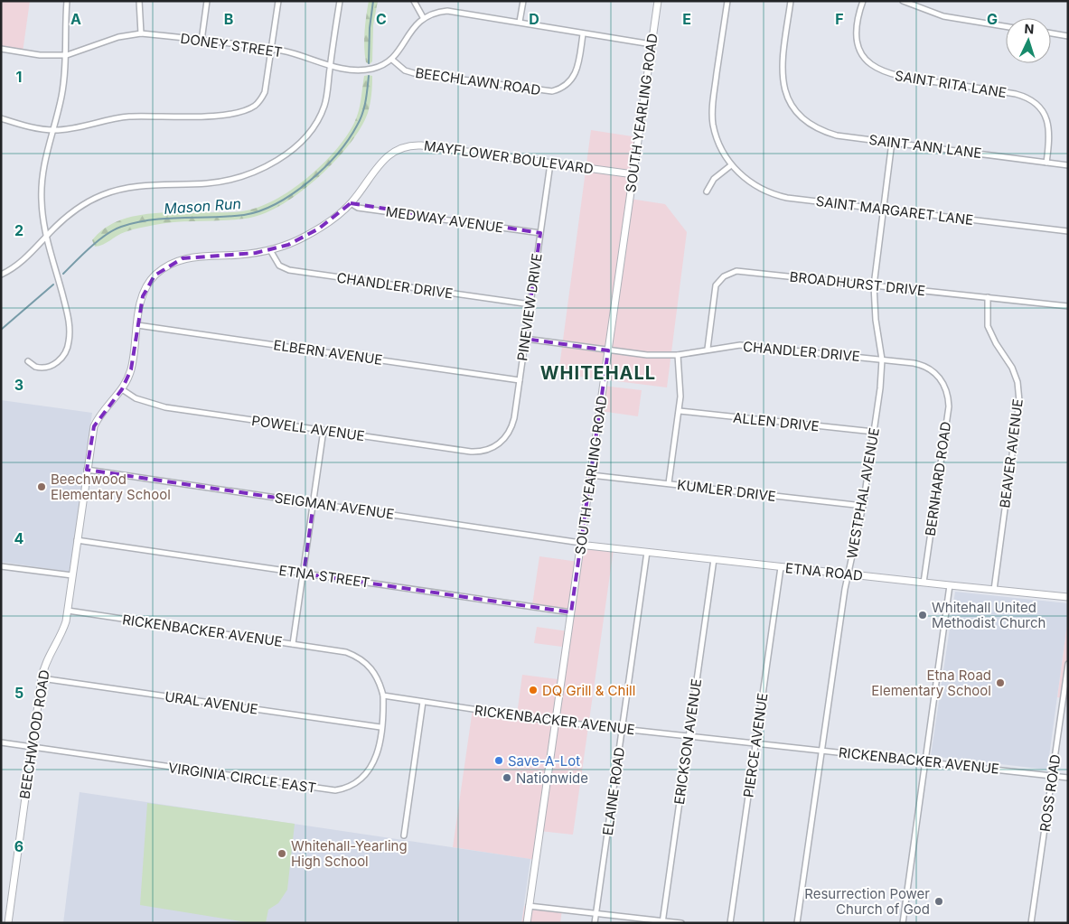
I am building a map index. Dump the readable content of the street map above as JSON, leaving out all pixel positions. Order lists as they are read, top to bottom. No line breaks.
{"streets":{"street":["DONEY STREET","BEECHLAWN ROAD","SAINT RITA LANE","SOUTH YEARLING ROAD","SAINT ANN LANE","MAYFLOWER BOULEVARD","SAINT MARGARET LANE","MEDWAY AVENUE","BROADHURST DRIVE","CHANDLER DRIVE","PINEVIEW DRIVE","ELBERN AVENUE","ALLEN DRIVE","POWELL AVENUE","BEAVER AVENUE","BERNHARD ROAD","KUMLER DRIVE","WESTPHAL AVENUE","SEIGMAN AVENUE","ETNA ROAD","ETNA STREET","RICKENBACKER AVENUE","URAL AVENUE","BEECHWOOD ROAD","ERICKSON AVENUE","PIERCE AVENUE","VIRGINIA CIRCLE EAST","ELAINE ROAD","ROSS ROAD"]},"crossings":[["DONEY STREET","BEECHLAWN ROAD"],["SAINT RITA LANE","SAINT ANN LANE"],["SOUTH YEARLING ROAD","MAYFLOWER BOULEVARD"],["SOUTH YEARLING ROAD","CHANDLER DRIVE"],["SOUTH YEARLING ROAD","KUMLER DRIVE"],["SOUTH YEARLING ROAD","SEIGMAN AVENUE"],["SOUTH YEARLING ROAD","ETNA ROAD"],["SOUTH YEARLING ROAD","ETNA STREET"],["SOUTH YEARLING ROAD","RICKENBACKER AVENUE"],["SAINT ANN LANE","WESTPHAL AVENUE"],["MAYFLOWER BOULEVARD","MEDWAY AVENUE"],["MAYFLOWER BOULEVARD","CHANDLER DRIVE"],["MAYFLOWER BOULEVARD","PINEVIEW DRIVE"],["MAYFLOWER BOULEVARD","ELBERN AVENUE"],["MAYFLOWER BOULEVARD","POWELL AVENUE"],["MAYFLOWER BOULEVARD","SEIGMAN AVENUE"],["MAYFLOWER BOULEVARD","BEECHWOOD ROAD"],["SAINT MARGARET LANE","WESTPHAL AVENUE"],["MEDWAY AVENUE","PINEVIEW DRIVE"],["BROADHURST DRIVE","CHANDLER DRIVE"],["BROADHURST DRIVE","BEAVER AVENUE"],["BROADHURST DRIVE","WESTPHAL AVENUE"],["CHANDLER DRIVE","PINEVIEW DRIVE"],["CHANDLER DRIVE","BERNHARD ROAD"],["CHANDLER DRIVE","WESTPHAL AVENUE"],["PINEVIEW DRIVE","ELBERN AVENUE"],["PINEVIEW DRIVE","POWELL AVENUE"],["ALLEN DRIVE","WESTPHAL AVENUE"],["BEAVER AVENUE","ETNA ROAD"],["BERNHARD ROAD","ETNA ROAD"],["KUMLER DRIVE","WESTPHAL AVENUE"],["WESTPHAL AVENUE","ETNA ROAD"],["WESTPHAL AVENUE","RICKENBACKER AVENUE"],["SEIGMAN AVENUE","ETNA ROAD"],["SEIGMAN AVENUE","BEECHWOOD ROAD"],["ETNA ROAD","ERICKSON AVENUE"],["ETNA ROAD","PIERCE AVENUE"],["ETNA ROAD","ELAINE ROAD"],["ETNA STREET","BEECHWOOD ROAD"],["RICKENBACKER AVENUE","BEECHWOOD ROAD"],["RICKENBACKER AVENUE","ERICKSON AVENUE"],["RICKENBACKER AVENUE","PIERCE AVENUE"],["RICKENBACKER AVENUE","VIRGINIA CIRCLE EAST"],["RICKENBACKER AVENUE","ELAINE ROAD"],["RICKENBACKER AVENUE","ROSS ROAD"],["URAL AVENUE","BEECHWOOD ROAD"],["URAL AVENUE","VIRGINIA CIRCLE EAST"],["BEECHWOOD ROAD","VIRGINIA CIRCLE EAST"]],"districts":["WHITEHALL"],"water":["Mason Run"],"places":["Beechwood Elementary School","Whitehall United Methodist Church","Etna Road Elementary School","DQ Grill & Chill","Save-A-Lot","Nationwide","Whitehall-Yearling High School","Resurrection Power Church of God"],"north":"top","grid":{"columns":["A","B","C","D","E","F","G"],"rows":["1","2","3","4","5","6"]}}
